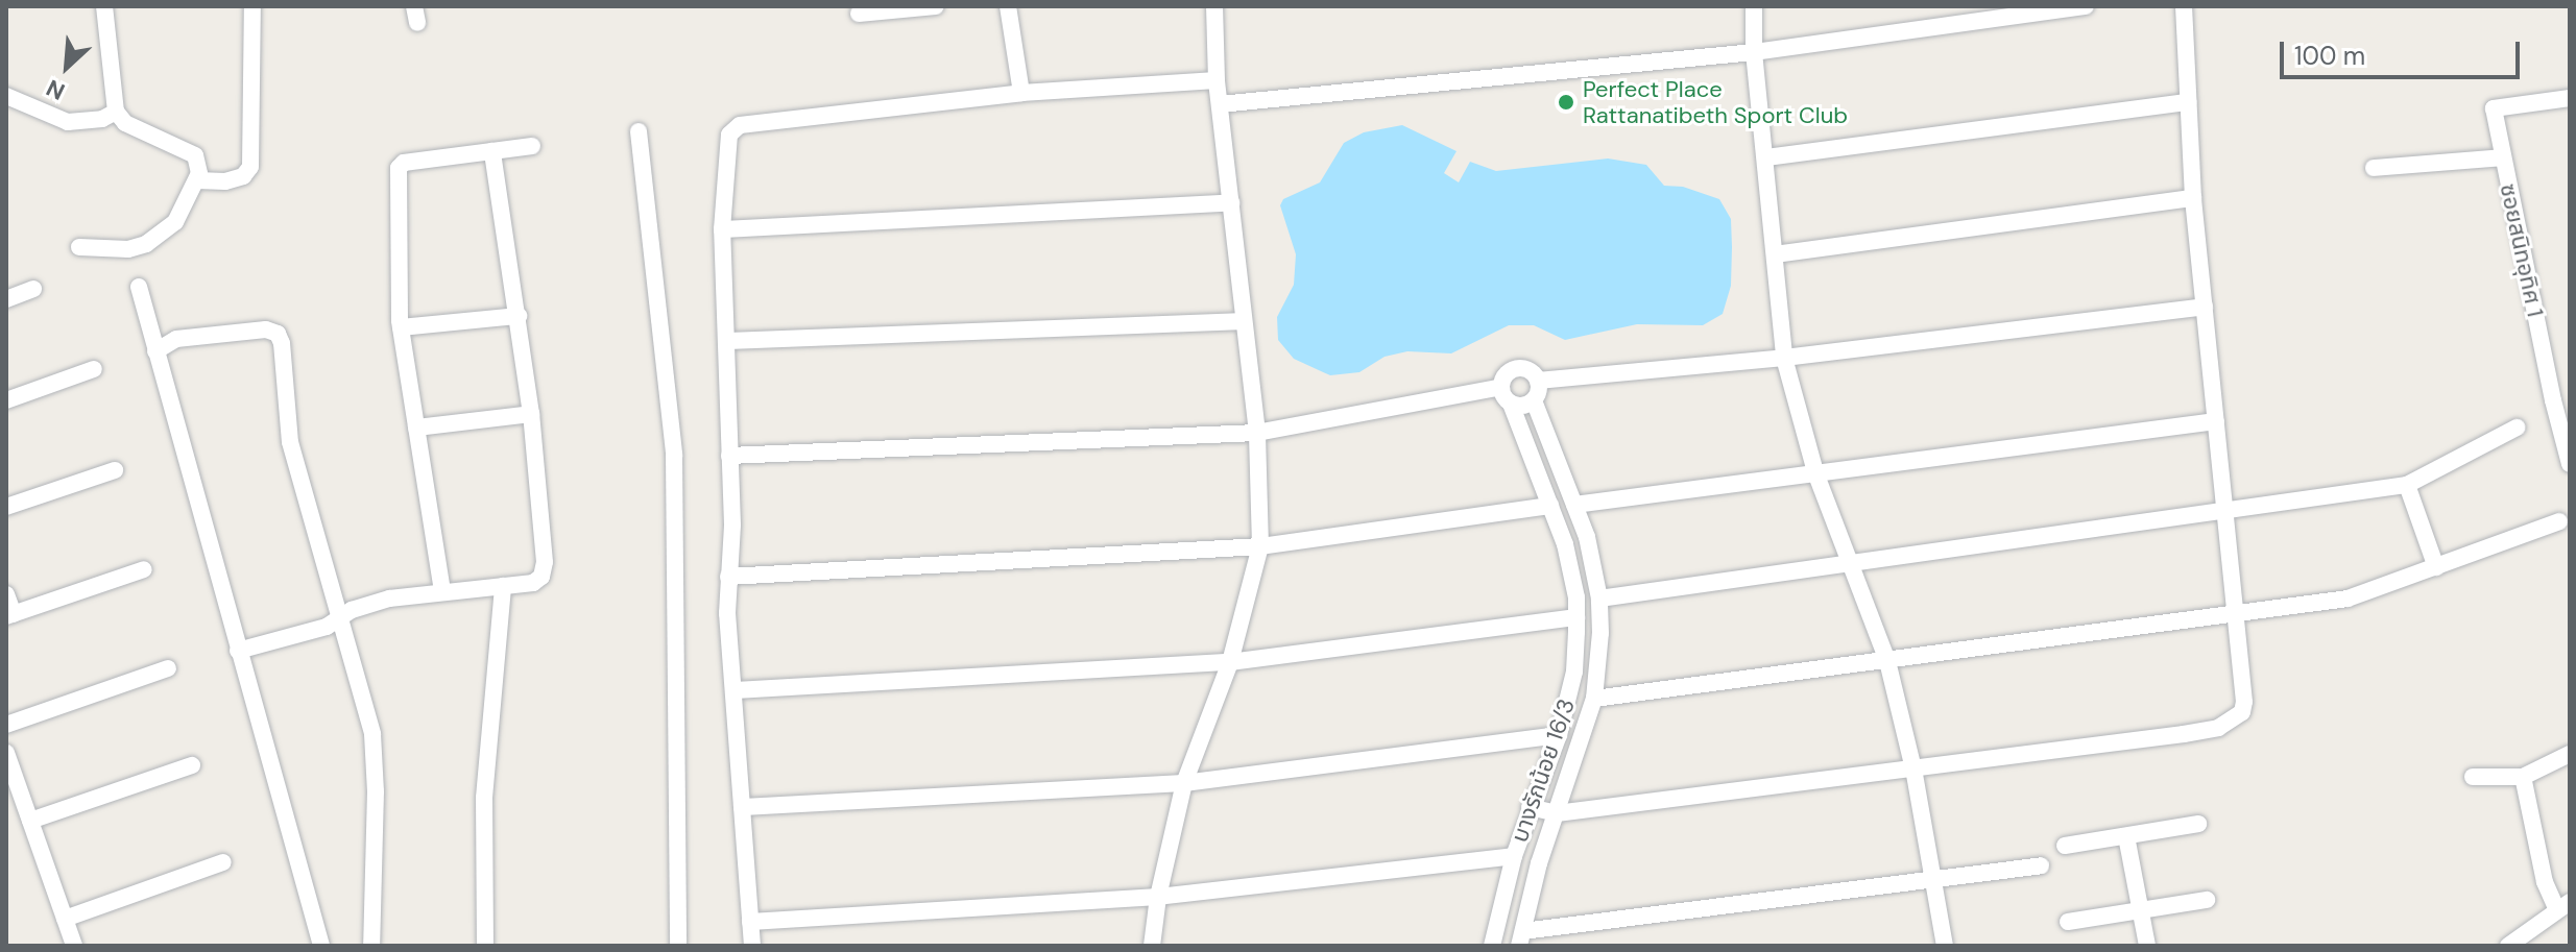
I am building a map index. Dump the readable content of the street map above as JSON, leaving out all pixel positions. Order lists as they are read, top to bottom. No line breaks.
{"streets":{"street":["ซอยสนิทอุทิศ 1","บางรักน้อย 16/3"]},"places":["Perfect Place Rattanatibeth Sport Club"],"scale_bar":"100 m","north":"bottom left"}
